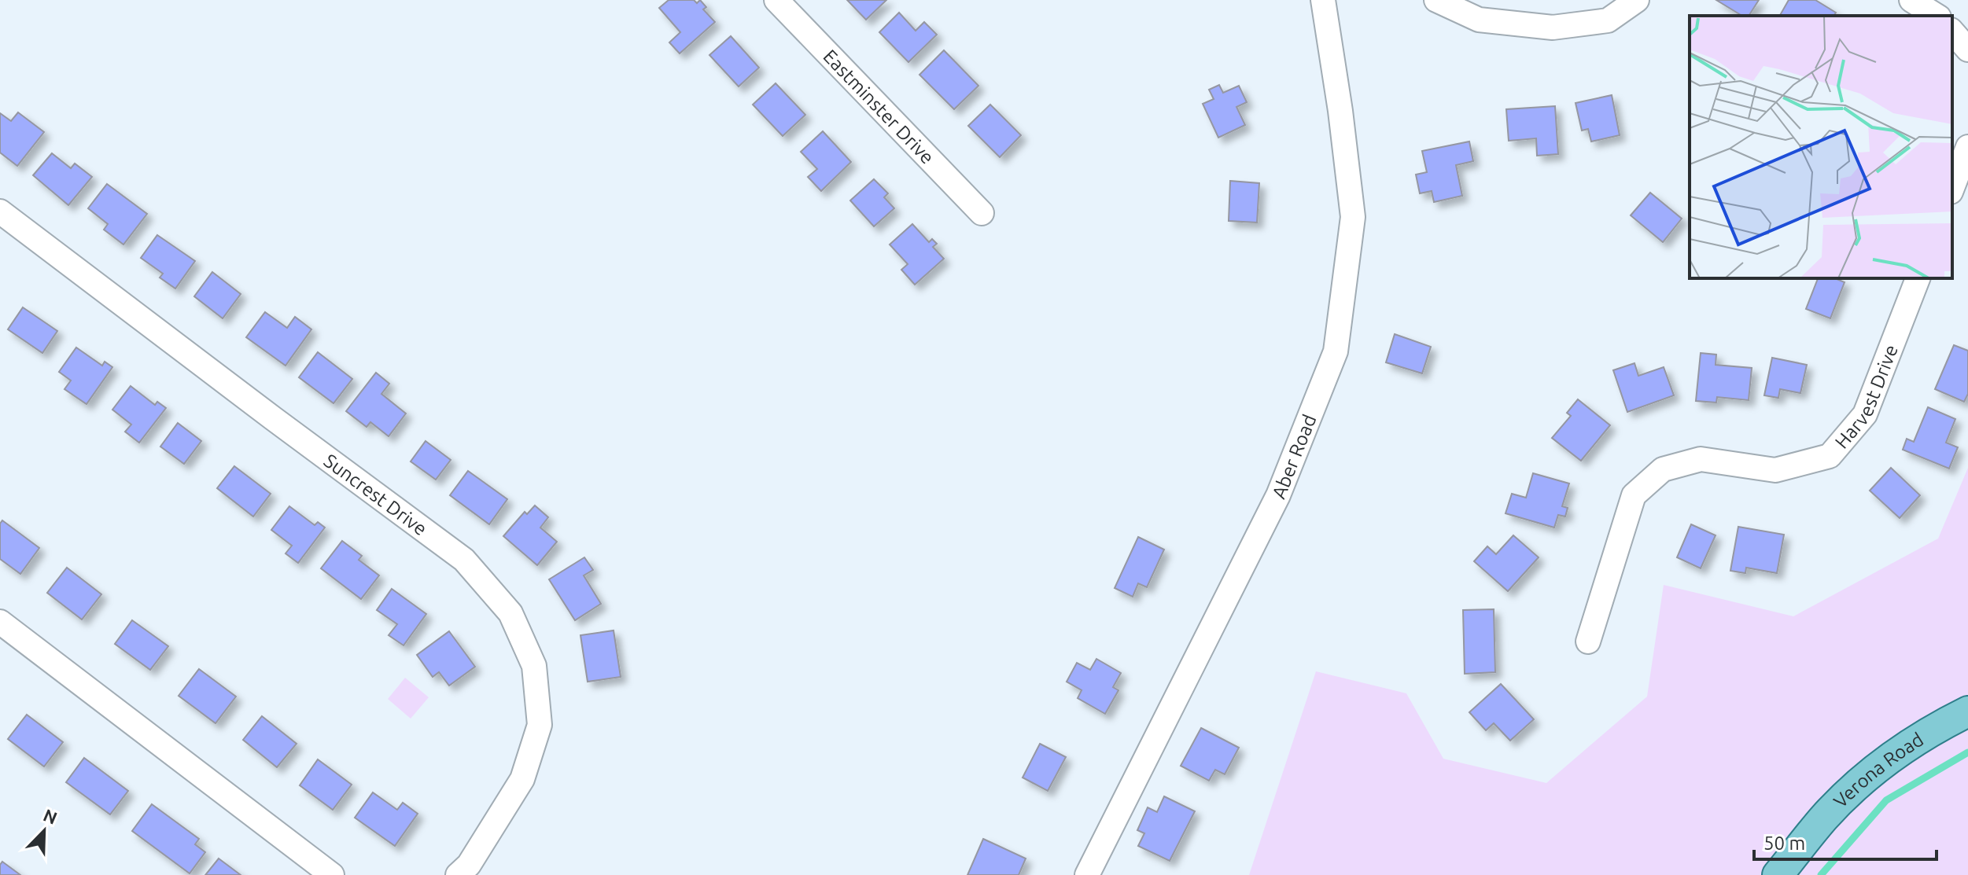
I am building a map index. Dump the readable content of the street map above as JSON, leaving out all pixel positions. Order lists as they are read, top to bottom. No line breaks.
{"streets":{"main road":["Verona Road"],"street":["Eastminster Drive","Harvest Drive","Aber Road","Suncrest Drive"]},"scale_bar":"50 m","north":"top right"}
